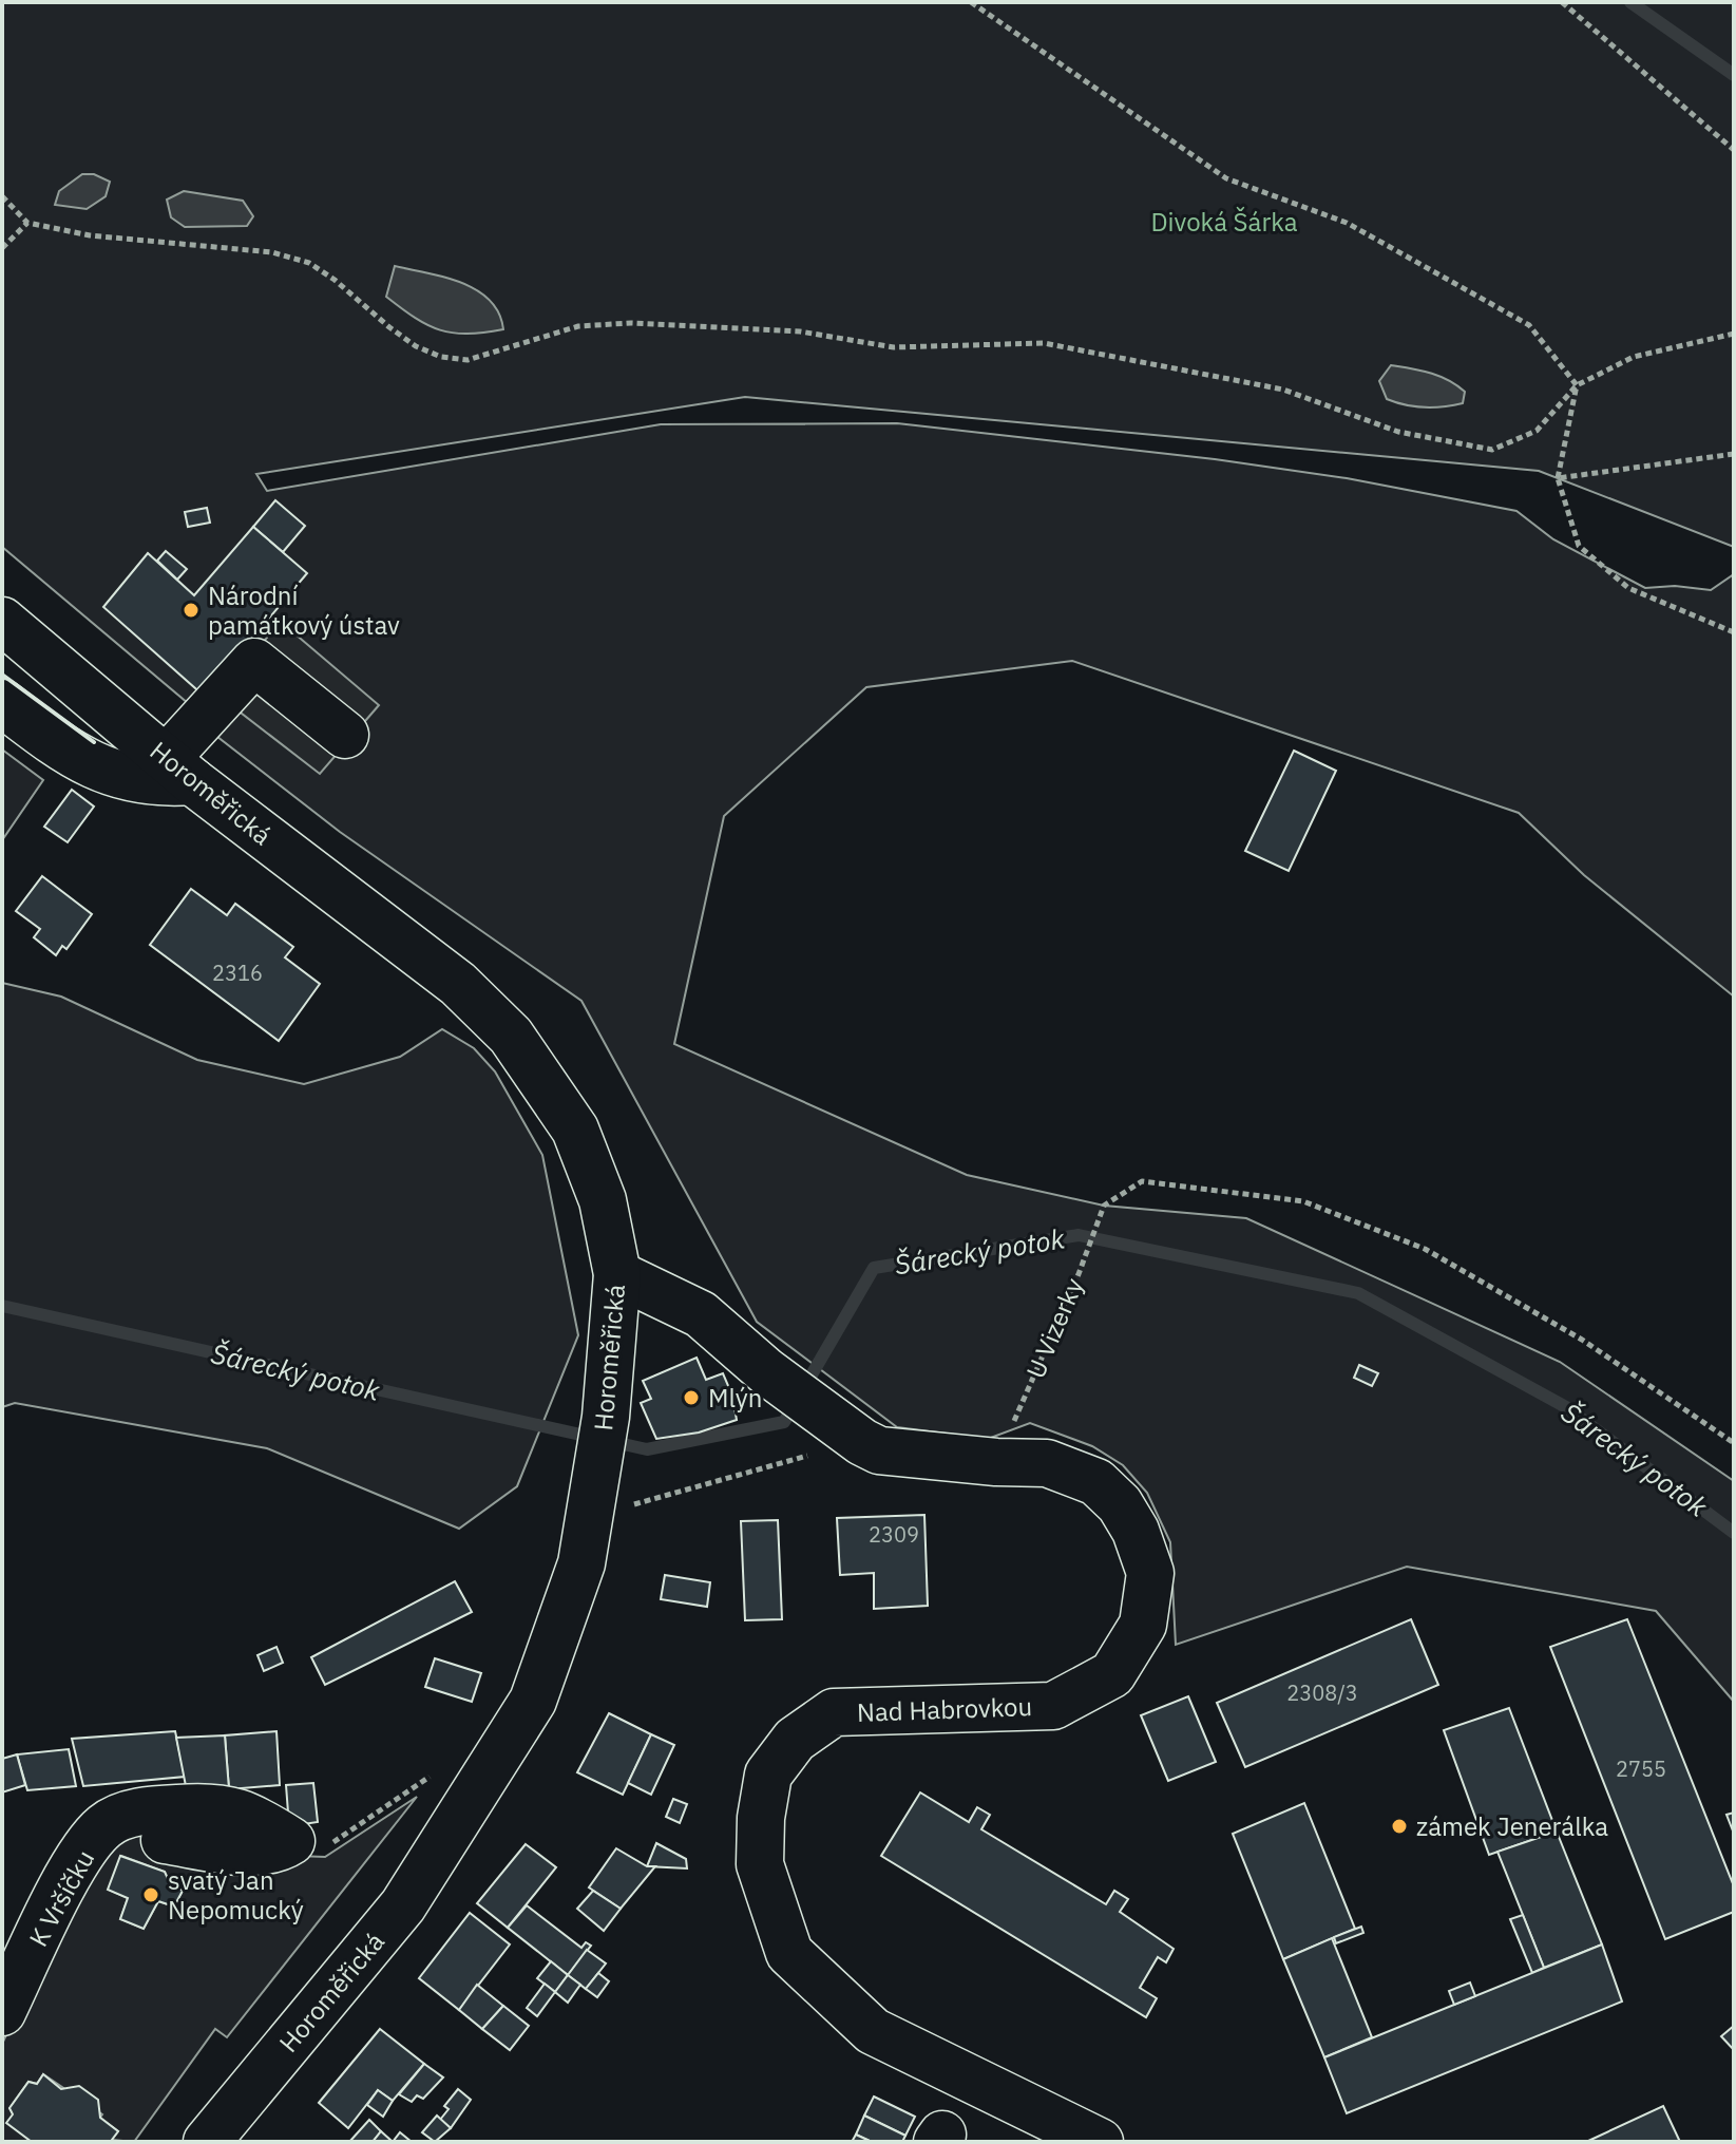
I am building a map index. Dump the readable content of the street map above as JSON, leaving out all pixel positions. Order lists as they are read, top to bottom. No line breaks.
{"streets":{"main road":["Horoměřická","Nad Habrovkou","K Vršíčku"],"path":["U Vizerky"]},"crossings":[["U Vizerky","Nad Habrovkou"]],"water":["Šárecký potok"],"parks":["Divoká Šárka"],"places":["Národní památkový ústav","Mlýn","zámek Jenerálka","svatý Jan Nepomucký"],"house_numbers":["2316","2309","2308/3","2755"]}
